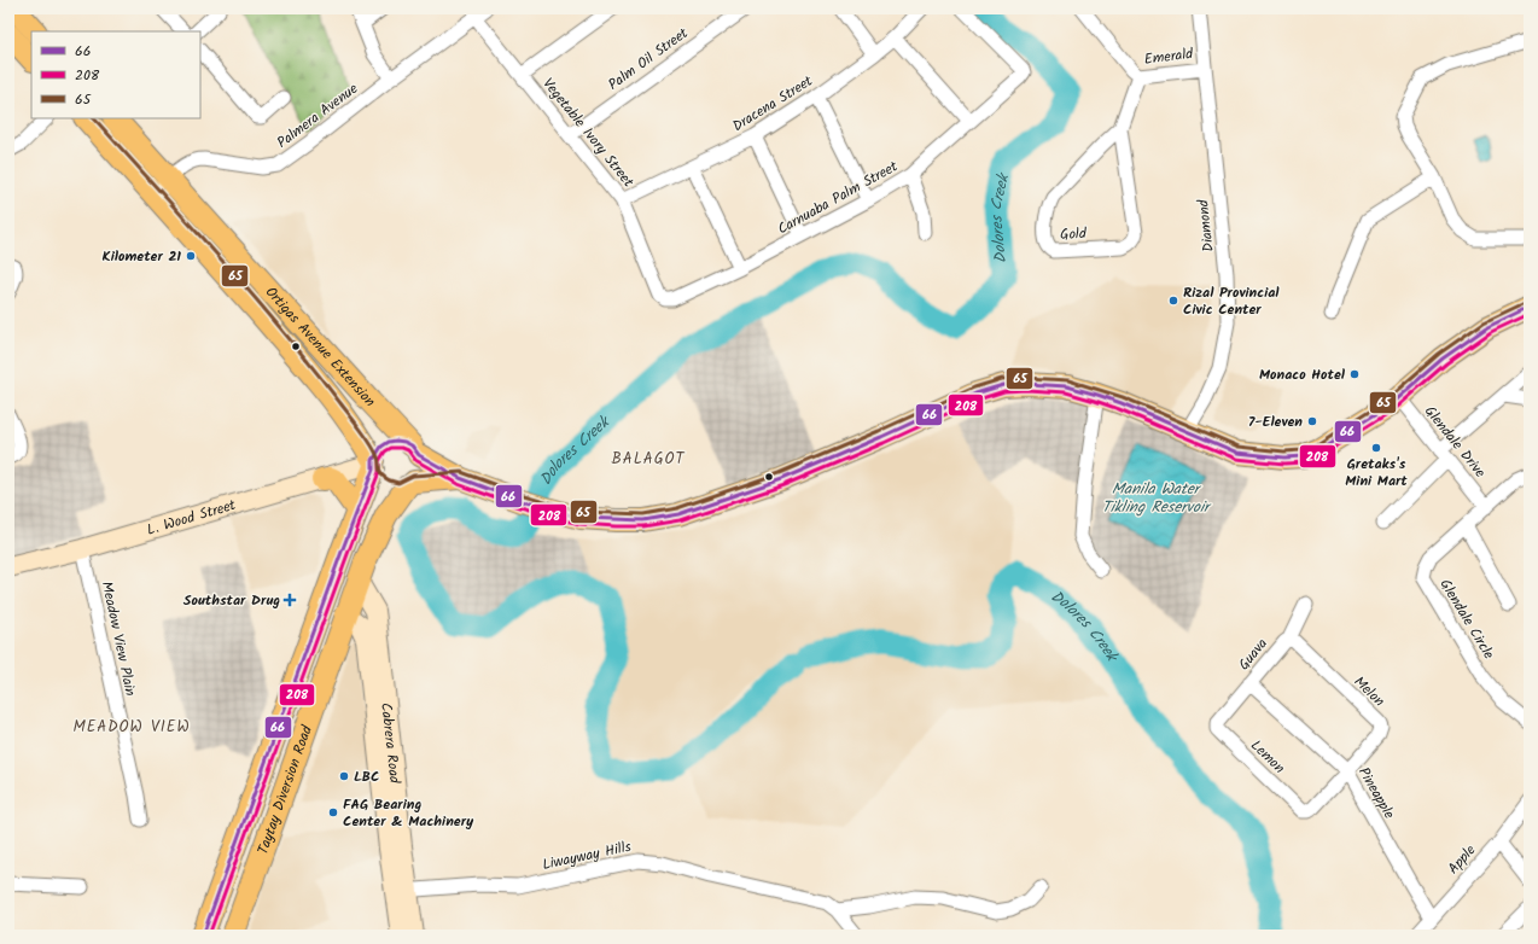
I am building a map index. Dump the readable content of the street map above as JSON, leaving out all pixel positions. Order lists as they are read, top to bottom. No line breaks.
{"streets":{"main road":["Ortigas Avenue Extension","L. Wood Street","Cabrera Road","Taytay Diversion Road"],"street":["Emerald","Palm Oil Street","Dracena Street","Palmera Avenue","Vegetable Ivory Street","Carnuaba Palm Street","Diamond","Gold","Glendale Drive","Glendale Circle","Meadow View Plain","Guava","Melon","Lemon","Pineapple","Liwayway Hills","Apple"]},"crossings":[["Emerald","Diamond"],["Emerald","Gold"],["Palm Oil Street","Vegetable Ivory Street"],["Dracena Street","Vegetable Ivory Street"],["Palmera Avenue","Vegetable Ivory Street"],["Palmera Avenue","Ortigas Avenue Extension"],["Vegetable Ivory Street","Carnuaba Palm Street"],["Ortigas Avenue Extension","L. Wood Street"],["Ortigas Avenue Extension","Taytay Diversion Road"],["Glendale Drive","Glendale Circle"],["L. Wood Street","Meadow View Plain"],["L. Wood Street","Taytay Diversion Road"],["Guava","Melon"],["Guava","Lemon"],["Guava","Pineapple"],["Melon","Lemon"],["Melon","Pineapple"],["Cabrera Road","Taytay Diversion Road"],["Cabrera Road","Liwayway Hills"],["Pineapple","Apple"]],"districts":["BALAGOT","MEADOW VIEW"],"water":["Dolores Creek","Manila Water Tikling Reservoir"],"places":{"other":["Kilometer 21","Rizal Provincial Civic Center","Monaco Hotel","7-Eleven","Gretaks's Mini Mart","LBC","FAG Bearing Center & Machinery"],"health":["Southstar Drug"]},"lines":["transit line 65","transit line 66","transit line 208"],"legend":["66","208","65"]}
